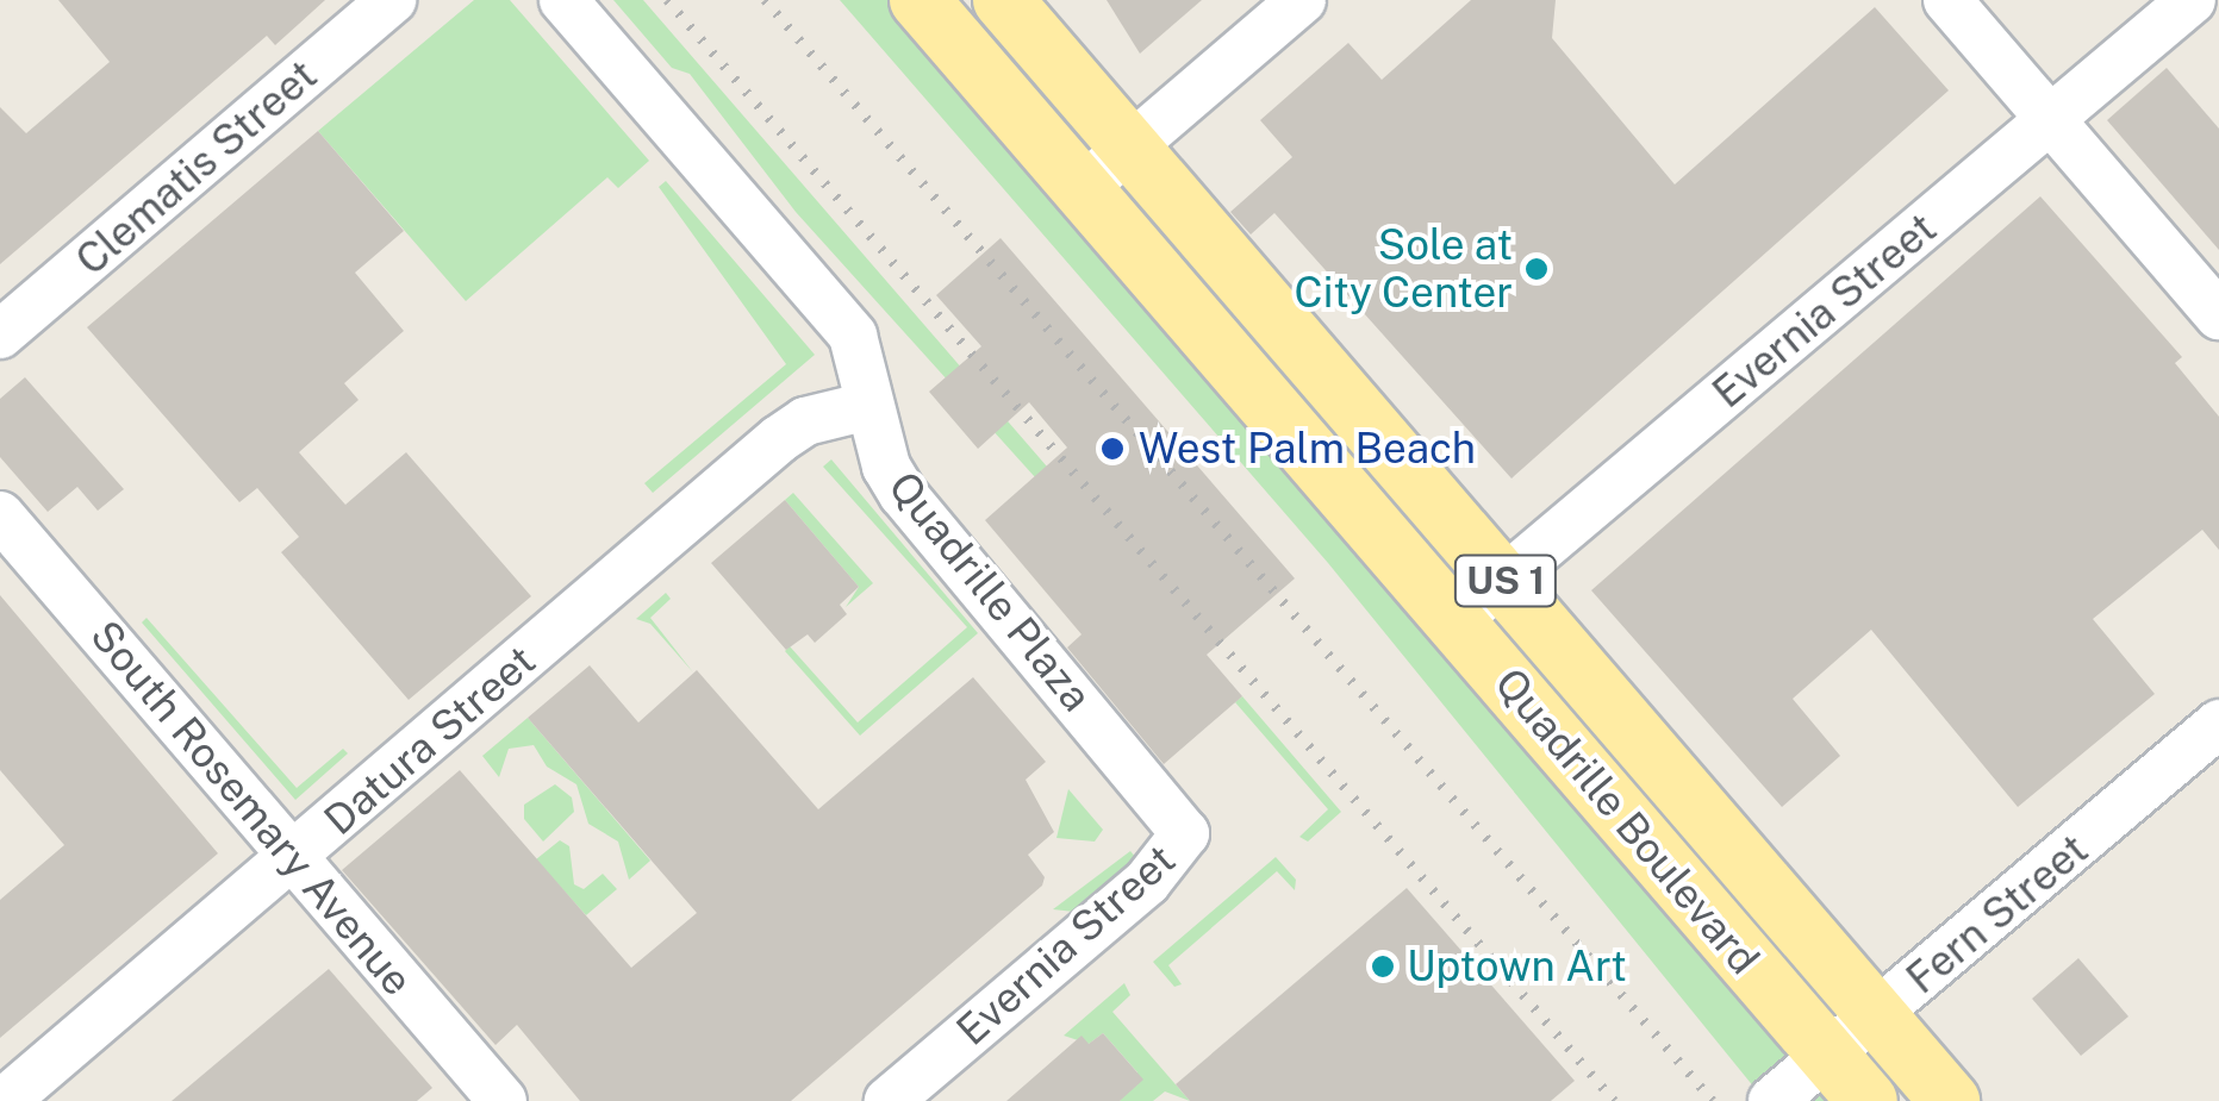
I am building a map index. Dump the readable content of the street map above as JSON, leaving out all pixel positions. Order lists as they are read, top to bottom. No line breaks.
{"streets":{"main road":["US 1","Quadrille Boulevard"],"street":["Clematis Street","Evernia Street","Quadrille Plaza","Datura Street","South Rosemary Avenue","Fern Street"]},"crossings":[["Evernia Street","Quadrille Plaza"],["Evernia Street","Quadrille Boulevard"],["Quadrille Plaza","Datura Street"],["Datura Street","South Rosemary Avenue"],["Quadrille Boulevard","Fern Street"]],"places":["Sole at City Center","West Palm Beach","Uptown Art"]}
